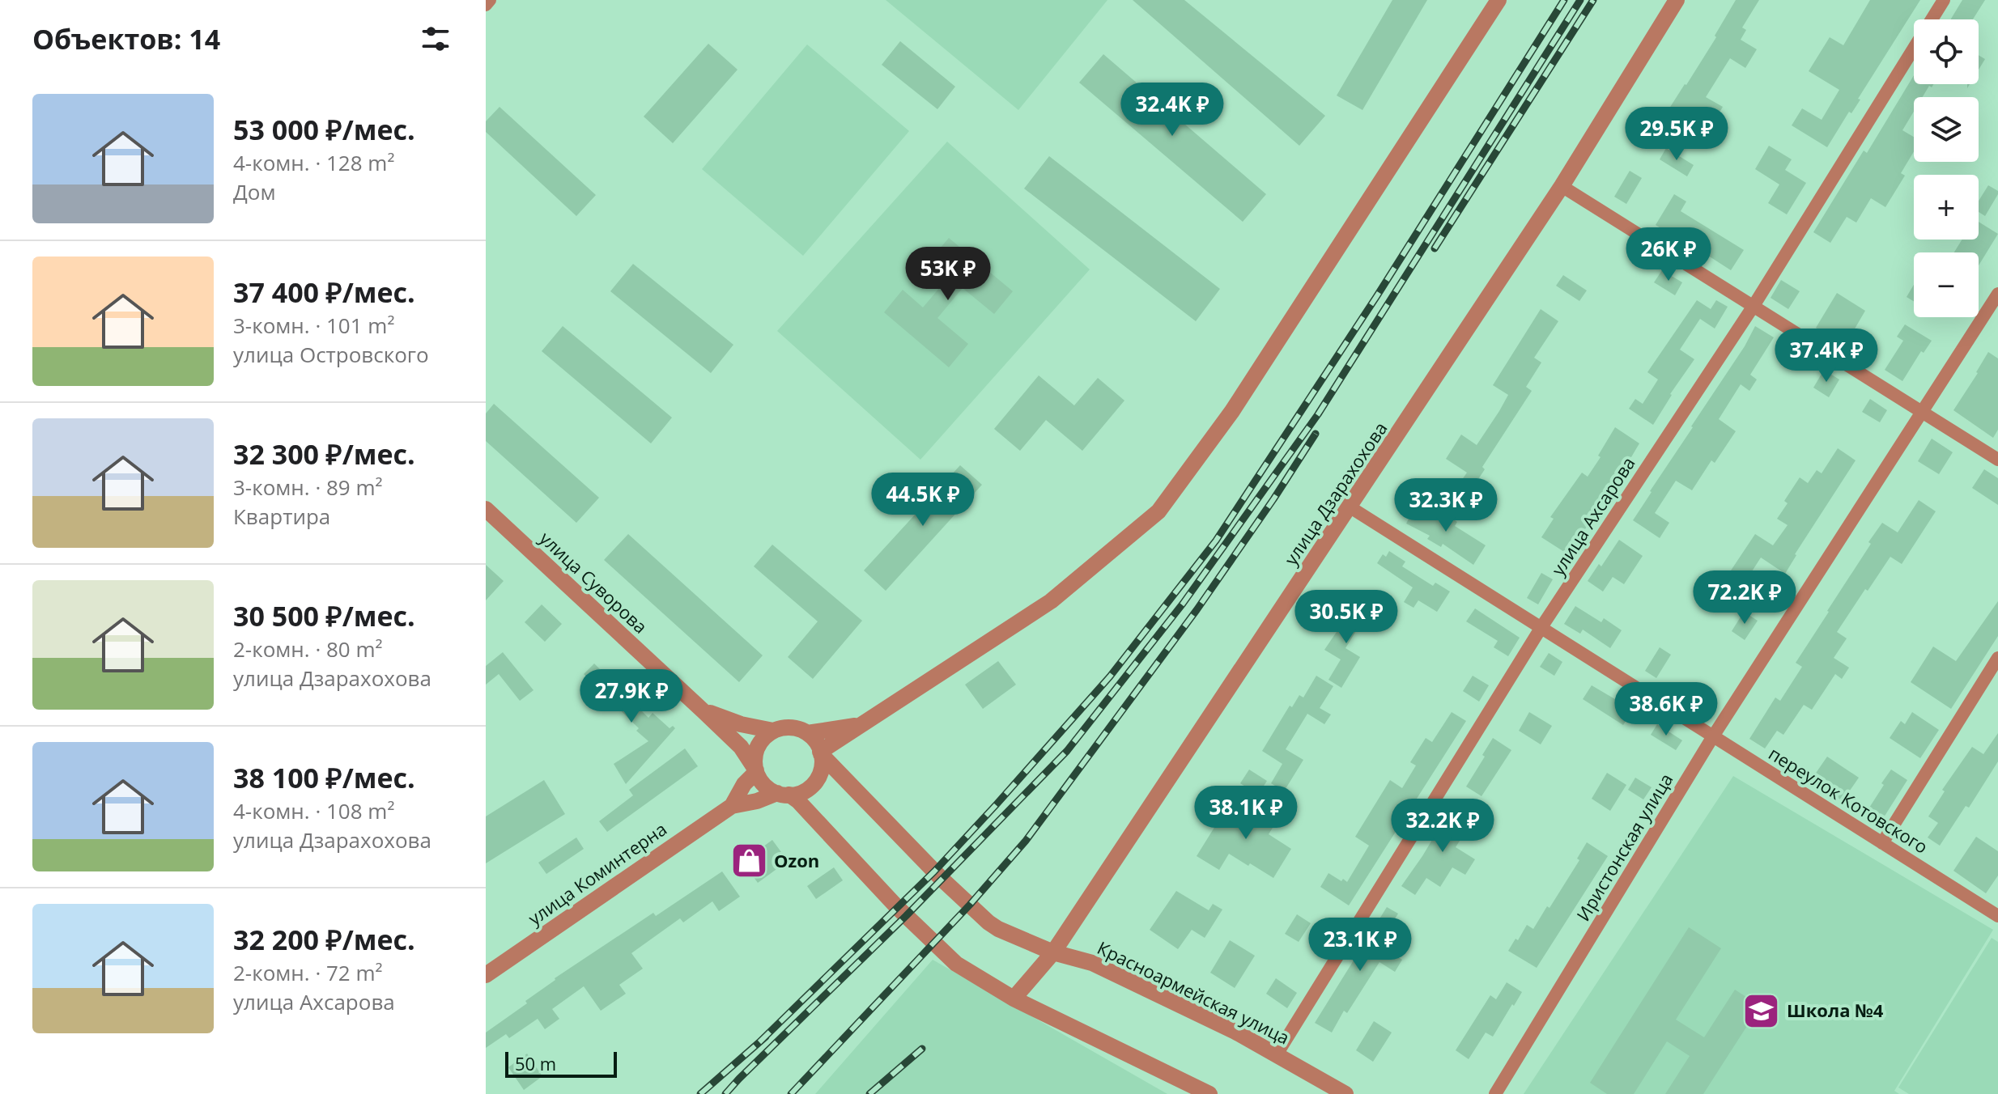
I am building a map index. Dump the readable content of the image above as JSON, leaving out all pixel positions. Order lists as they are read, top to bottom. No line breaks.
{"streets":{"street":["улица Дзарахохова","улица Ахсарова","улица Суворова","переулок Котовского","Иристонская улица","улица Коминтерна","Красноармейская улица"]},"crossings":[["улица Дзарахохова","переулок Котовского"],["улица Дзарахохова","Красноармейская улица"],["улица Ахсарова","переулок Котовского"],["улица Ахсарова","Красноармейская улица"],["улица Суворова","улица Коминтерна"],["улица Суворова","Красноармейская улица"],["переулок Котовского","Иристонская улица"],["улица Коминтерна","Красноармейская улица"]],"places":{"shop":["Ozon"],"school or university":["Школа №4"]},"scale_bar":"50 m","page":{"heading":"Объектов: 14","map_buttons":["+","−"],"list":[{"name":"53 000 ₽/мес.","note":"4-комн. · 128 m² · Дом"},{"name":"37 400 ₽/мес.","note":"3-комн. · 101 m² · улица Островского"},{"name":"32 300 ₽/мес.","note":"3-комн. · 89 m² · Квартира"},{"name":"30 500 ₽/мес.","note":"2-комн. · 80 m² · улица Дзарахохова"},{"name":"38 100 ₽/мес.","note":"4-комн. · 108 m² · улица Дзарахохова"},{"name":"32 200 ₽/мес.","note":"2-комн. · 72 m² · улица Ахсарова"}],"price":["32.4K ₽","29.5K ₽","26K ₽","53K ₽","37.4K ₽","44.5K ₽","32.3K ₽","72.2K ₽","30.5K ₽","27.9K ₽","38.6K ₽","38.1K ₽","32.2K ₽","23.1K ₽"],"scale":"50 m"}}
